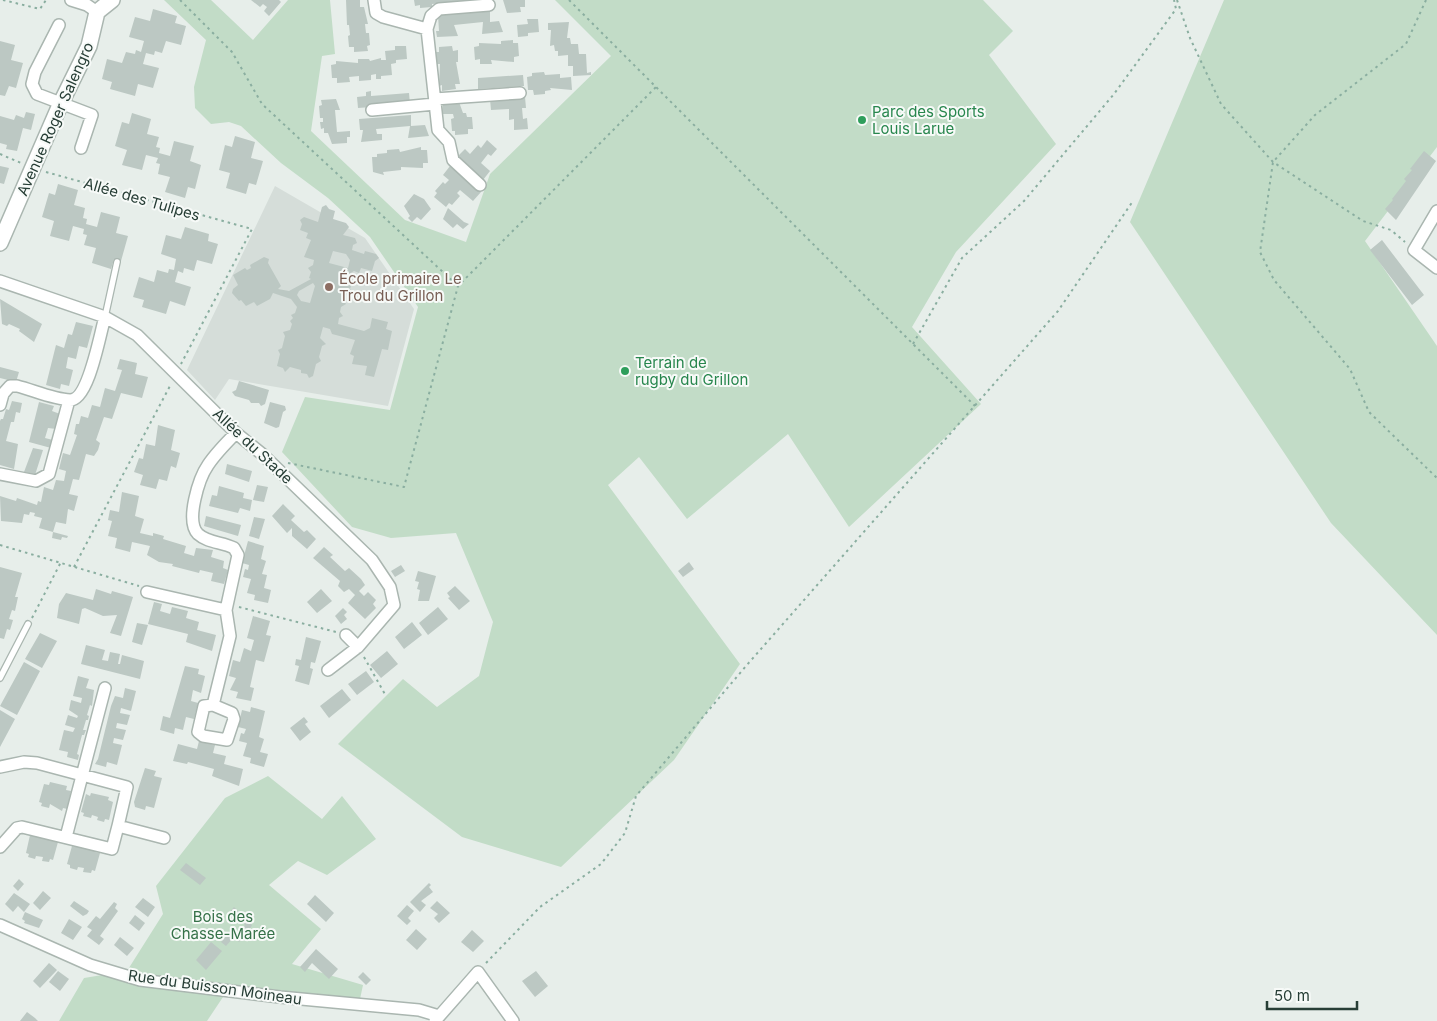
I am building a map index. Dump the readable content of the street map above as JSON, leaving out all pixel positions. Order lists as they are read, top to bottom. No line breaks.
{"streets":{"street":["Avenue Roger Salengro","Allée du Stade","Rue du Buisson Moineau"],"path":["Allée des Tulipes"]},"crossings":[["Avenue Roger Salengro","Allée des Tulipes"],["Allée des Tulipes","Allée du Stade"]],"parks":["Bois des Chasse-Marée"],"places":["Parc des Sports Louis Larue","École primaire Le Trou du Grillon","Terrain de rugby du Grillon"],"scale_bar":"50 m"}
